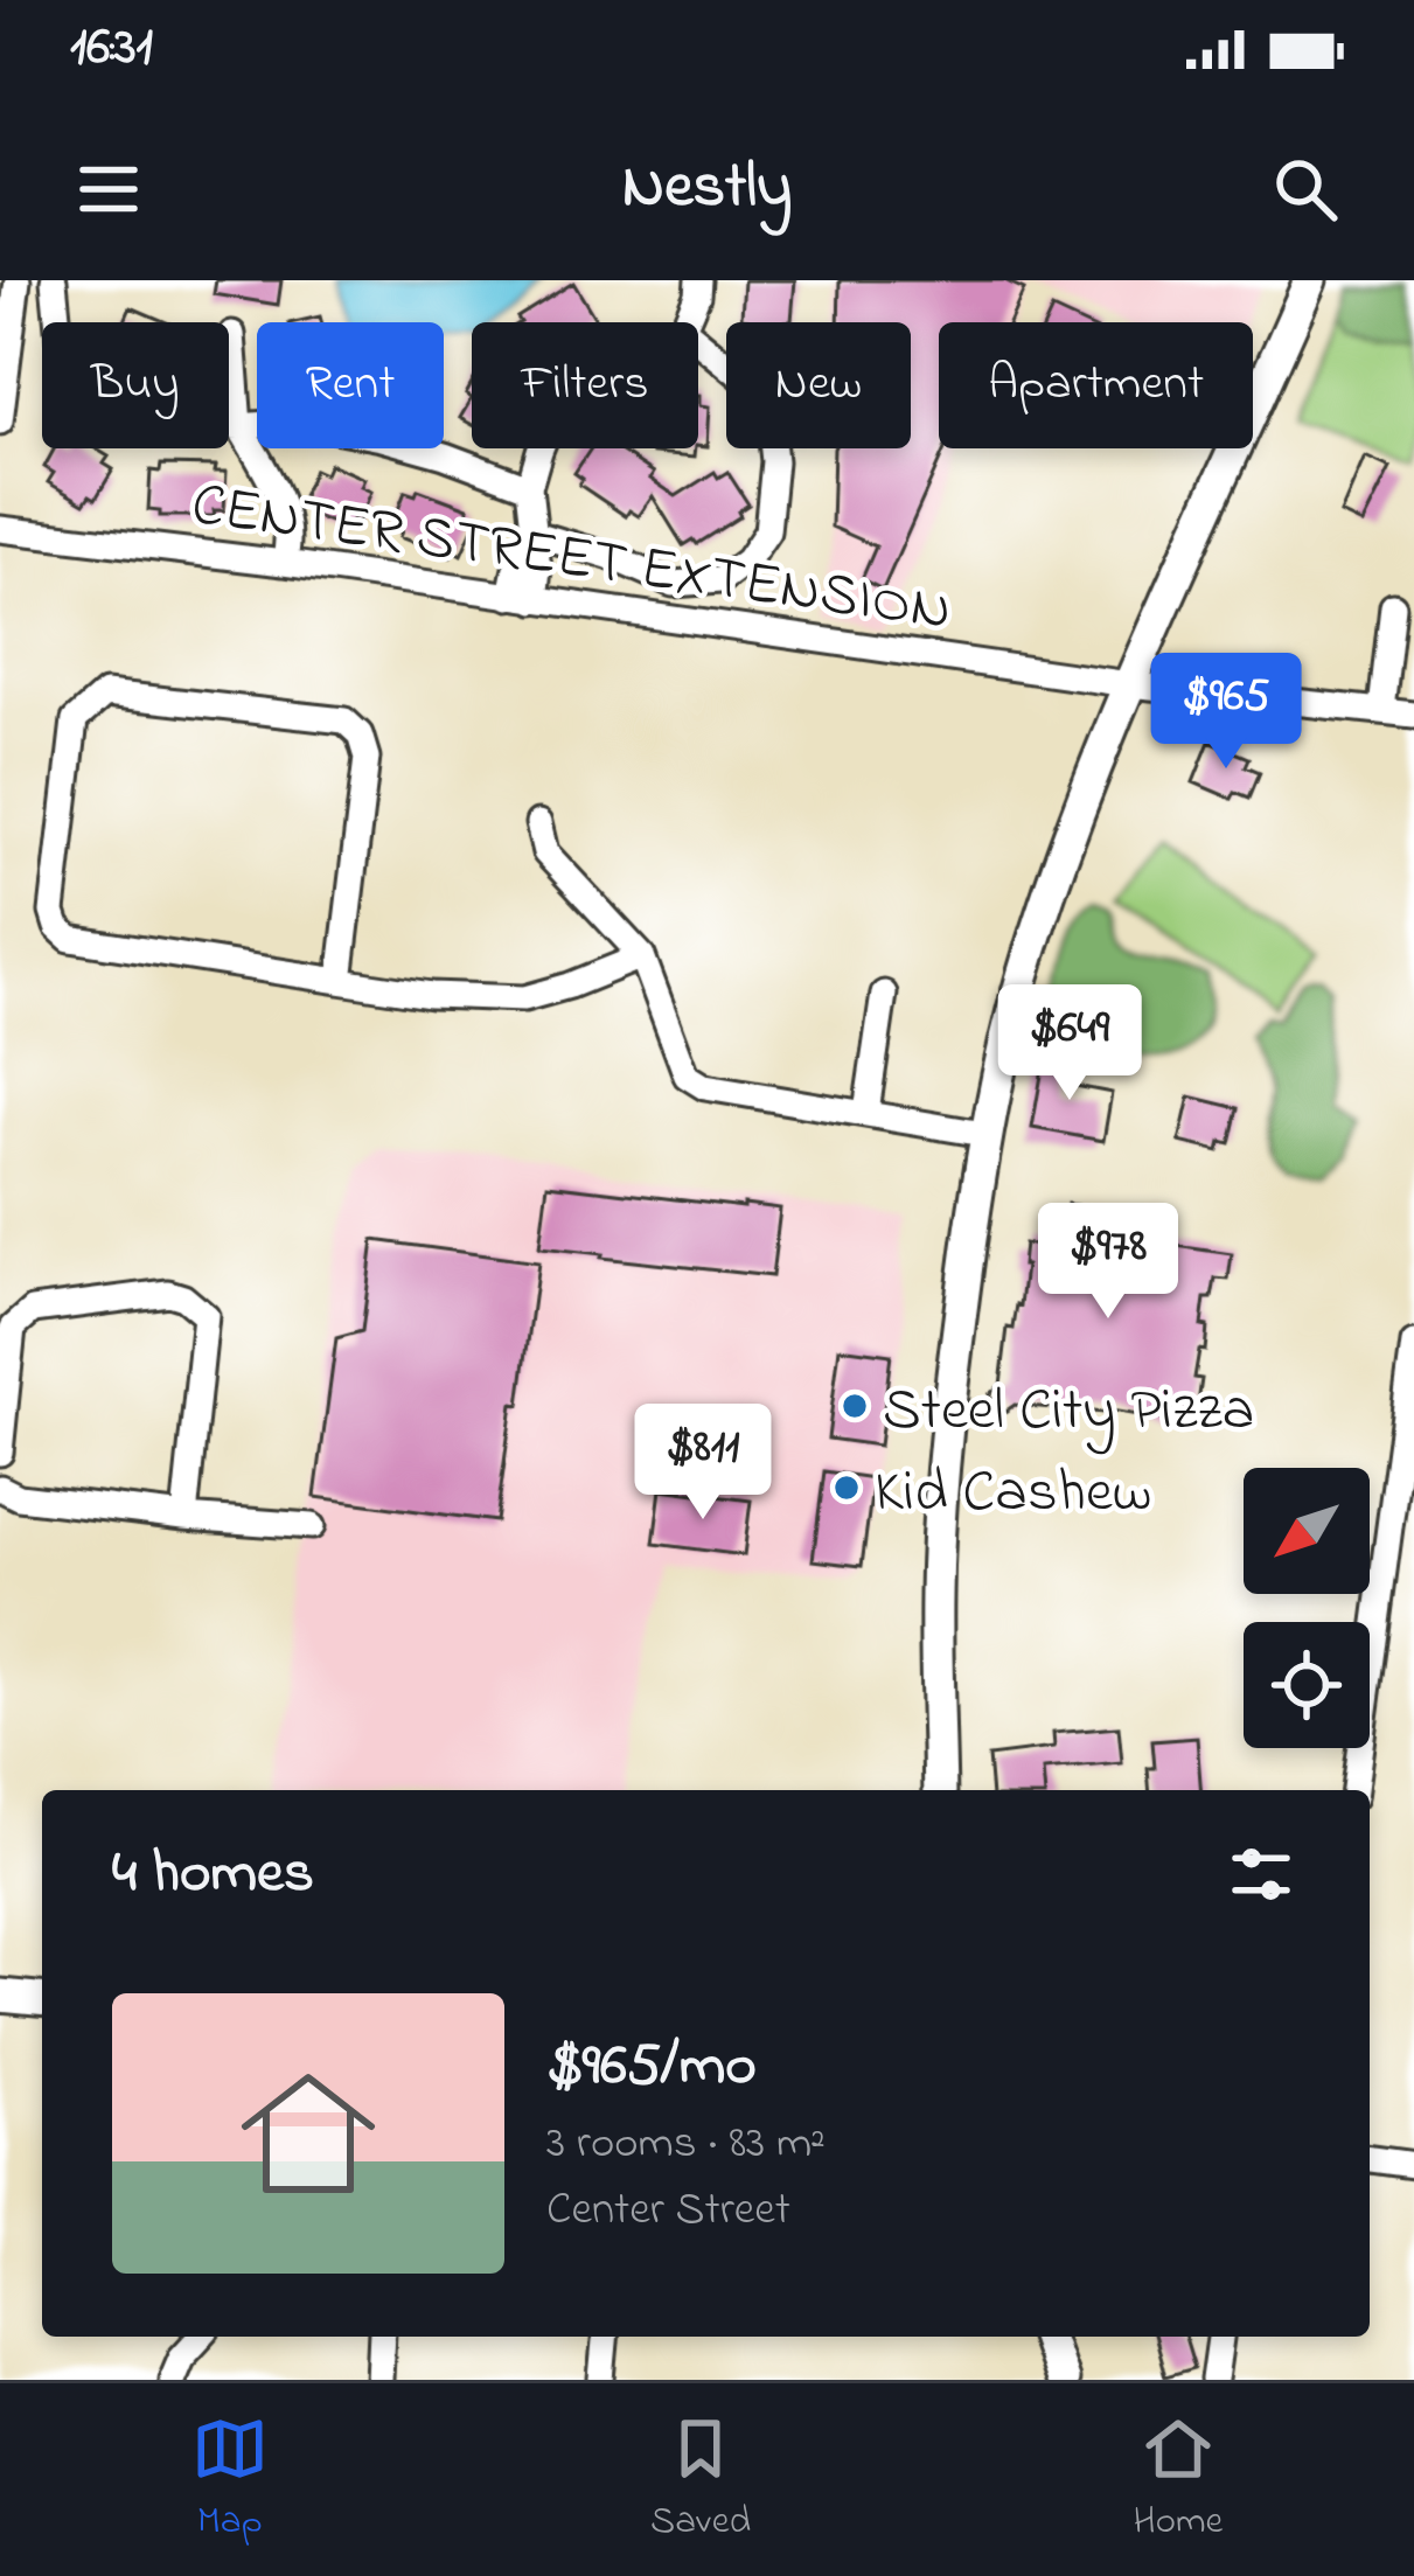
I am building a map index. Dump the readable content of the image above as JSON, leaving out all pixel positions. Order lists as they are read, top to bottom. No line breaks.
{"streets":{"street":["CENTER STREET EXTENSION"]},"places":["Steel City Pizza","Kid Cashew"],"north":"bottom left","page":{"status":"16:31","header":"Nestly","chip":["Buy","Rent","Filters","New","Apartment"],"price":["$965","$649","$978","$811"],"heading":"4 homes","list":[{"name":"$965/mo","note":"3 rooms · 83 m² · Center Street"}],"tabs":["Map","Saved","Home"]}}
